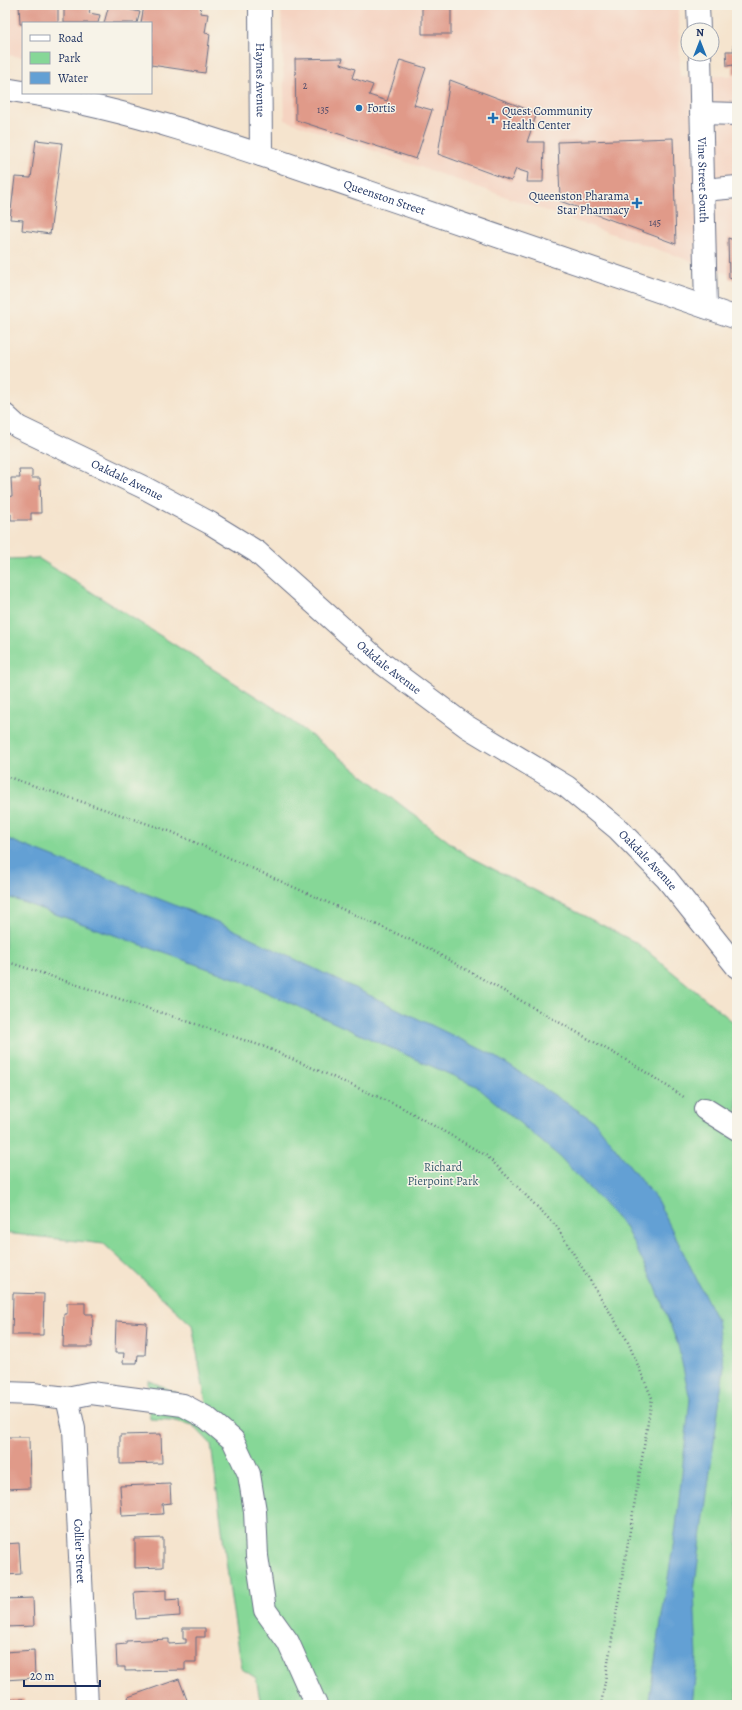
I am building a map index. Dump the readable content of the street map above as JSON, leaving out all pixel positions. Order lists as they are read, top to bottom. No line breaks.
{"streets":{"street":["Haynes Avenue","Vine Street South","Queenston Street","Oakdale Avenue","Collier Street"]},"crossings":[["Haynes Avenue","Queenston Street"],["Vine Street South","Queenston Street"]],"parks":["Richard Pierpoint Park"],"places":{"other":["Fortis"],"health":["Quest Community Health Center","Queenston Pharama Star Pharmacy"]},"house_numbers":["2","135","145"],"legend":["Road","Park","Water"],"scale_bar":"20 m","north":"top"}
